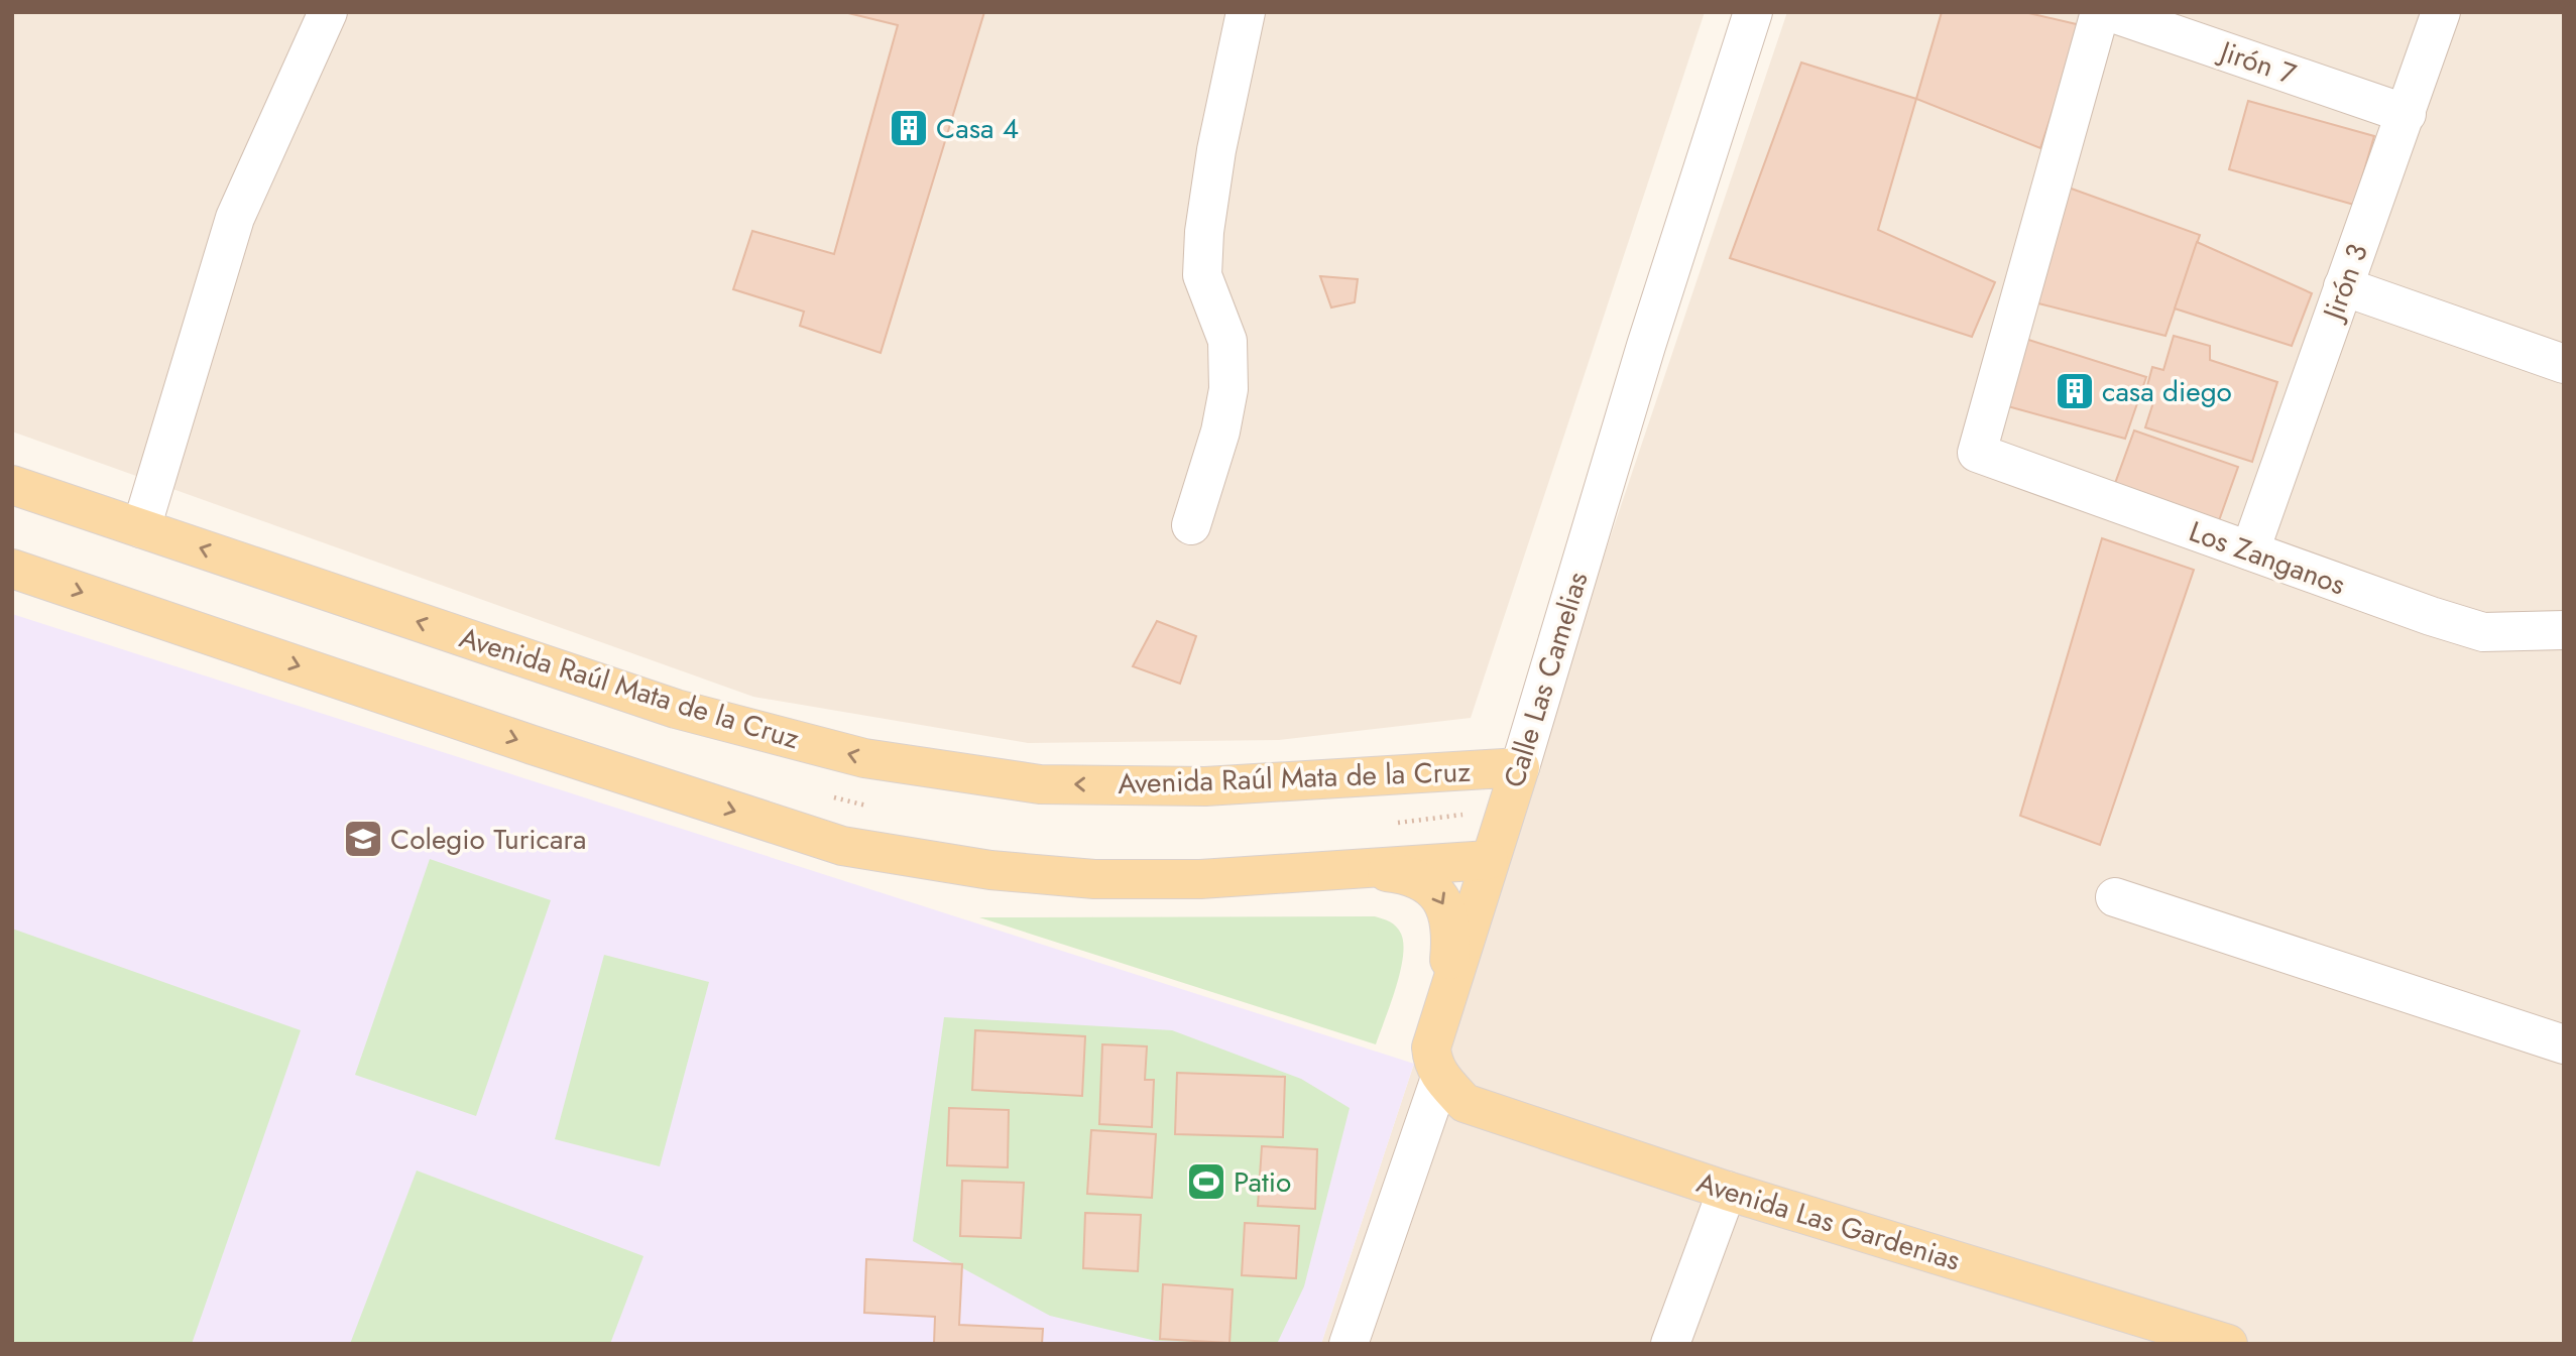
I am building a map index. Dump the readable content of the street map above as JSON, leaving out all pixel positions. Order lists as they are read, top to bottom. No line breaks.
{"streets":{"main road":["Calle Las Camelias","Avenida Raúl Mata de la Cruz","Avenida Las Gardenias"],"street":["Jirón 7","Jirón 3","Los Zanganos"]},"crossings":[["Jirón 7","Jirón 3"],["Jirón 3","Los Zanganos"],["Calle Las Camelias","Avenida Raúl Mata de la Cruz"],["Calle Las Camelias","Avenida Las Gardenias"]],"places":{"building":["Casa 4","casa diego"],"school or university":["Colegio Turicara"],"sports":["Patio"]}}
